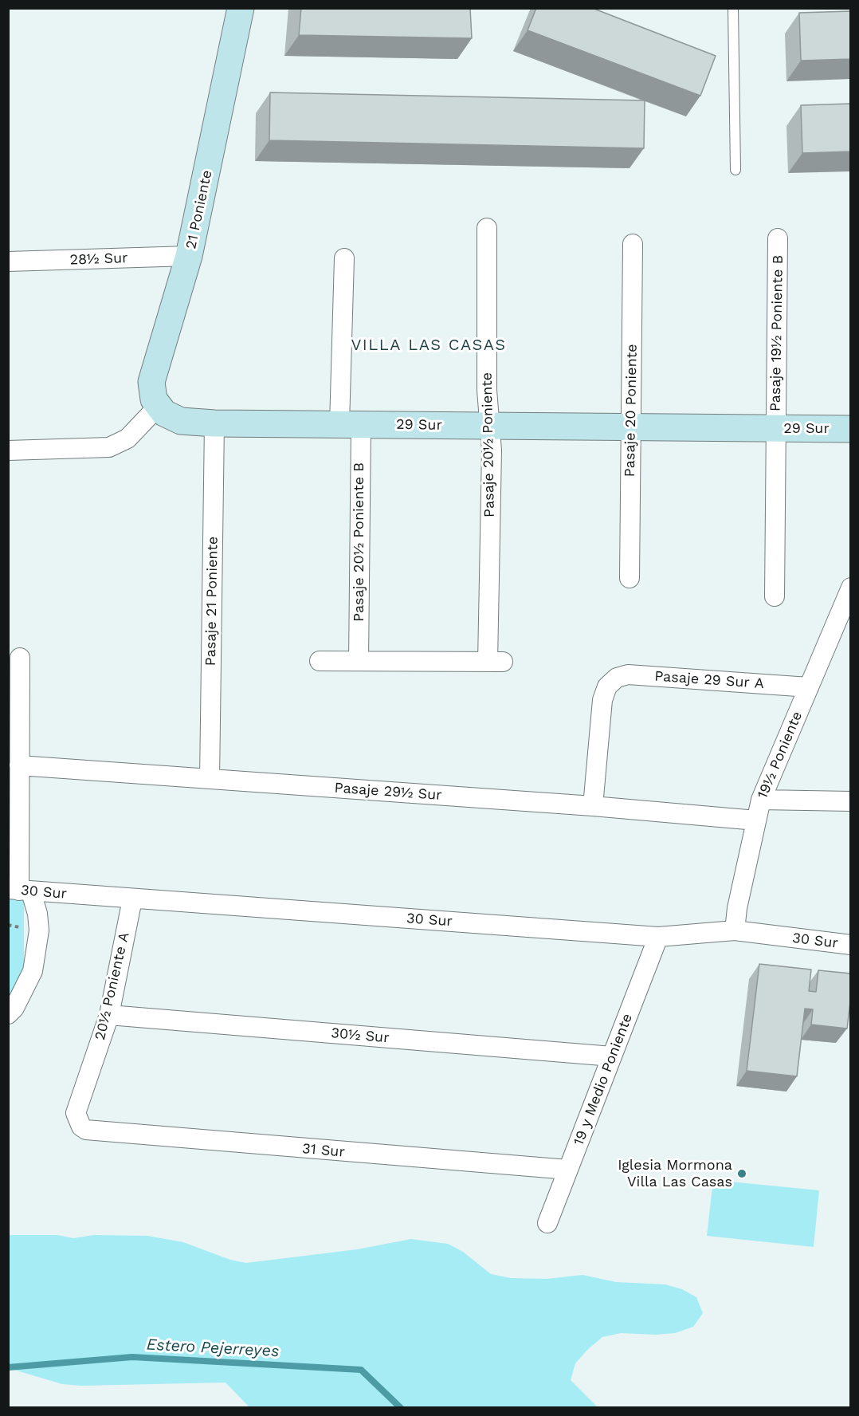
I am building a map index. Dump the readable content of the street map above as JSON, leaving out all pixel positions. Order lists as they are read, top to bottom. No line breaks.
{"streets":{"street":["21 Poniente","28½ Sur","Pasaje 19½ Poniente B","Pasaje 20 Poniente","29 Sur","Pasaje 20½ Poniente","Pasaje 20½ Poniente B","Pasaje 21 Poniente","Pasaje 29 Sur A","19½ Poniente","Pasaje 29½ Sur","30 Sur","20½ Poniente A","30½ Sur","19 y Medio Poniente","31 Sur"]},"crossings":[["21 Poniente","28½ Sur"],["21 Poniente","29 Sur"],["Pasaje 19½ Poniente B","29 Sur"],["Pasaje 20 Poniente","29 Sur"],["29 Sur","Pasaje 20½ Poniente"],["29 Sur","Pasaje 20½ Poniente B"],["29 Sur","Pasaje 21 Poniente"],["Pasaje 20½ Poniente","Pasaje 20½ Poniente B"],["Pasaje 21 Poniente","Pasaje 29½ Sur"],["Pasaje 29 Sur A","19½ Poniente"],["Pasaje 29 Sur A","Pasaje 29½ Sur"],["19½ Poniente","Pasaje 29½ Sur"],["19½ Poniente","30 Sur"],["30 Sur","20½ Poniente A"],["30 Sur","19 y Medio Poniente"],["20½ Poniente A","30½ Sur"],["20½ Poniente A","31 Sur"],["30½ Sur","19 y Medio Poniente"],["19 y Medio Poniente","31 Sur"]],"districts":["VILLA LAS CASAS"],"water":["Estero Pejerreyes"],"places":["Iglesia Mormona Villa Las Casas"]}
